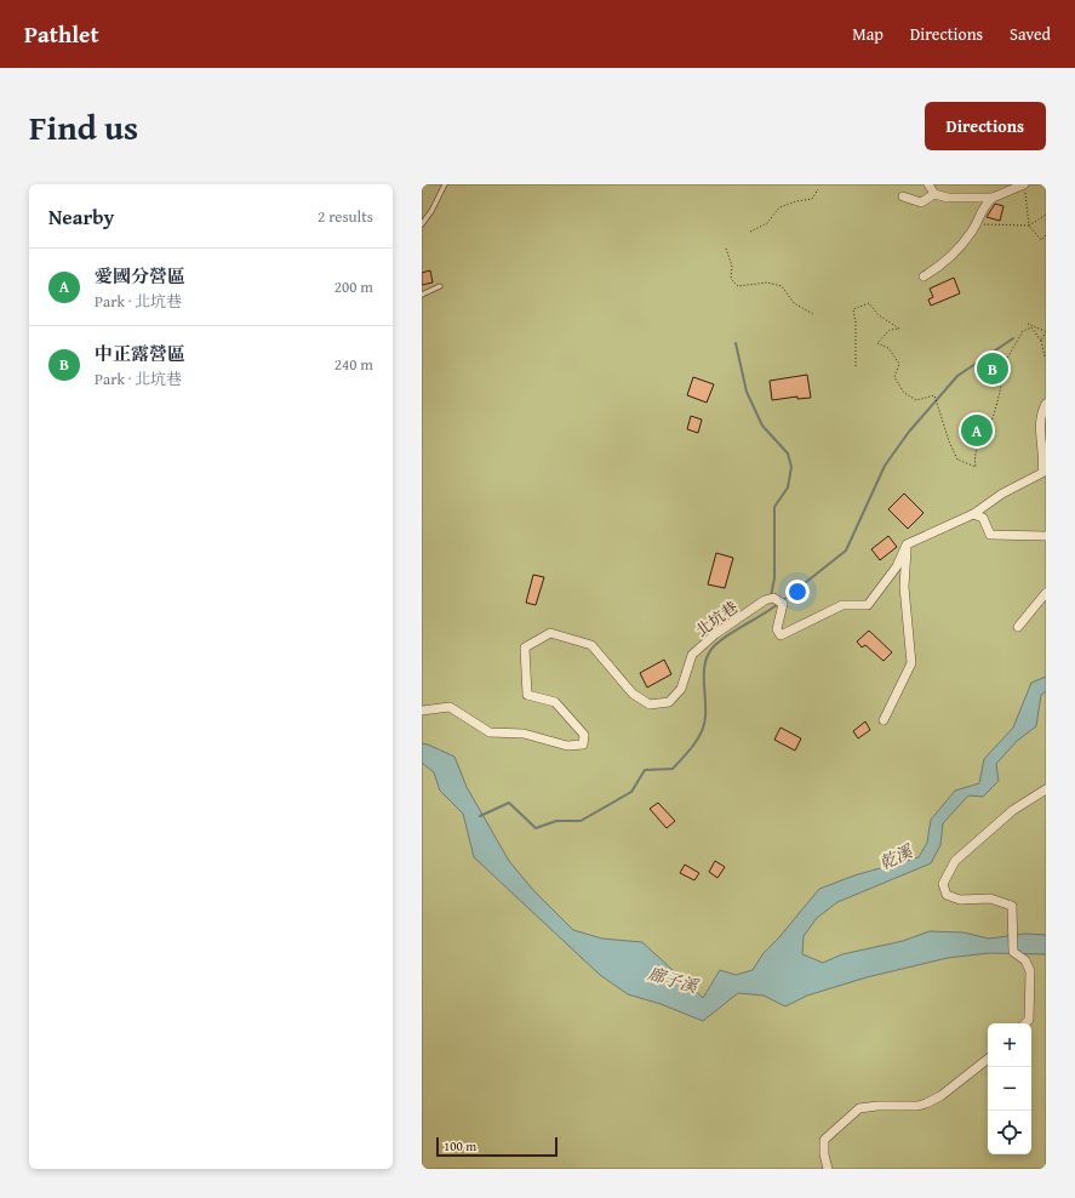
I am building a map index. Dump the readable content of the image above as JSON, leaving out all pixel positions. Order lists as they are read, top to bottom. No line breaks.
{"streets":{"street":["北坑巷"]},"water":["乾溪","廍子溪"],"scale_bar":"100 m","page":{"header":"Pathlet","nav":["Map","Directions","Saved"],"title":"Find us","buttons":"Directions","heading":["Nearby","2 results"],"list":[{"mark":"A","name":"愛國分營區","note":"Park · 北坑巷","value":"200 m"},{"mark":"B","name":"中正露營區","note":"Park · 北坑巷","value":"240 m"}],"pins":["B","A"],"map_buttons":["+","−"],"scale":"100 m"}}
